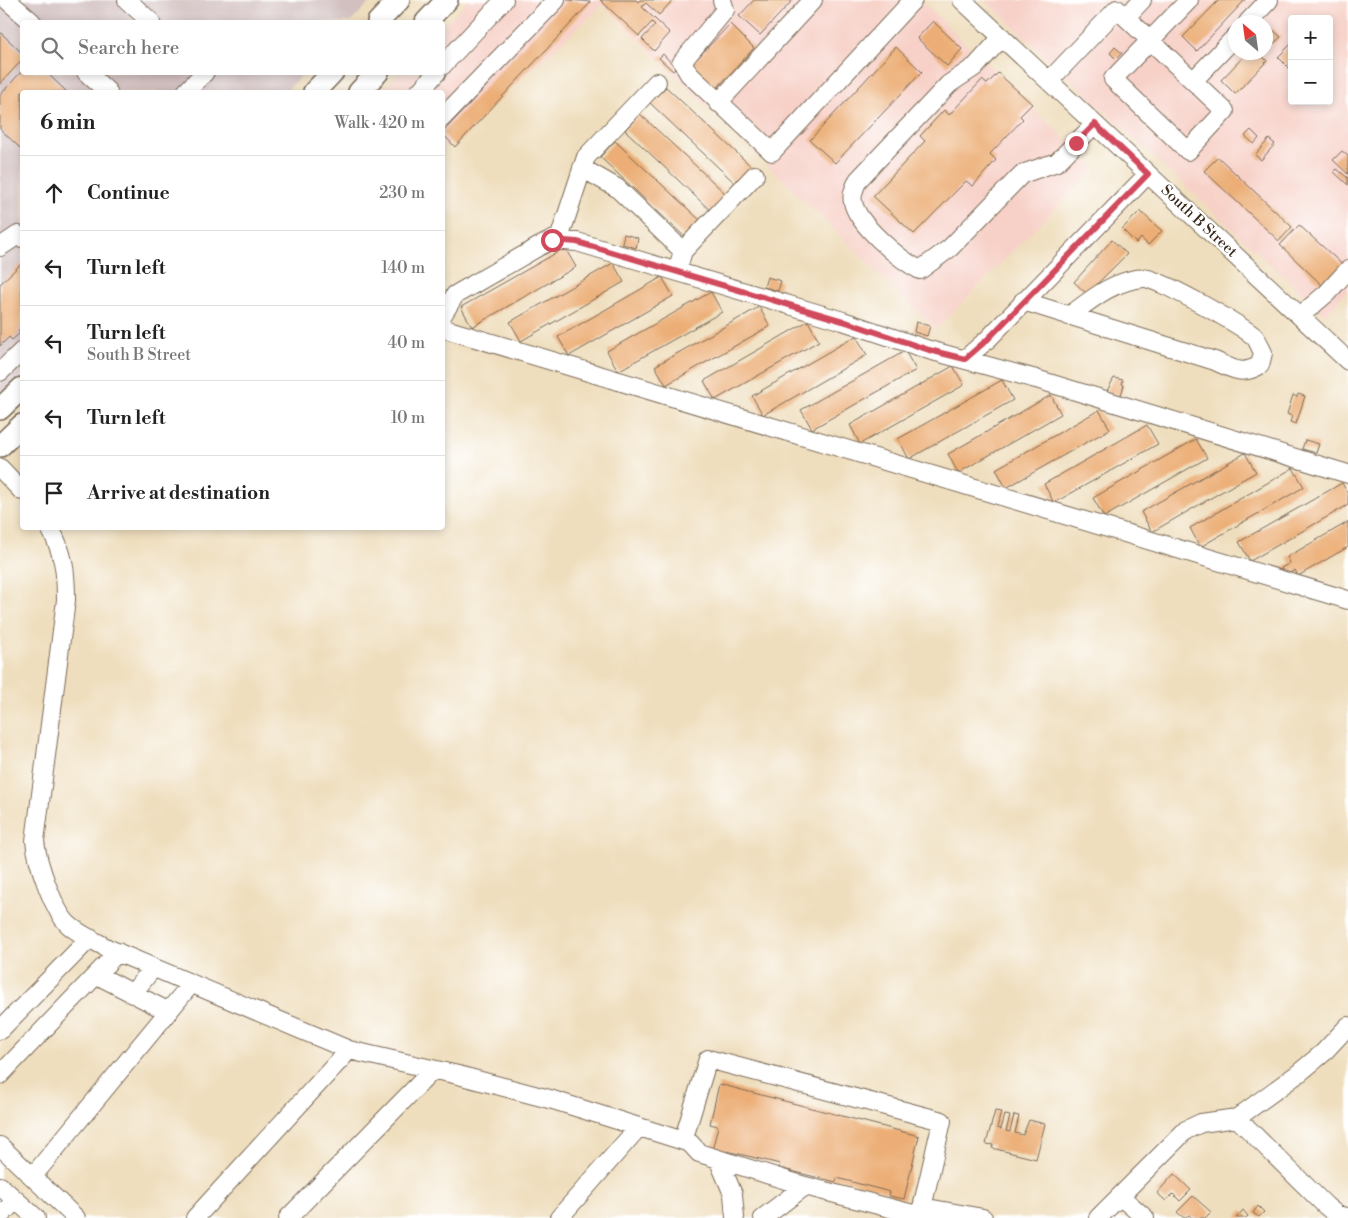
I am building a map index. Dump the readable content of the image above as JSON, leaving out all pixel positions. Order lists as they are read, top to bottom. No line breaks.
{"streets":{"street":["South B Street"]},"north":"top left","page":{"map_buttons":["+","−"],"search":"Search here","heading":["6 min","Walk · 420 m"],"list":[["Continue","230 m"],["Turn left","140 m"],["Turn left","South B Street","40 m"],["Turn left","10 m"],"Arrive at destination"]}}
